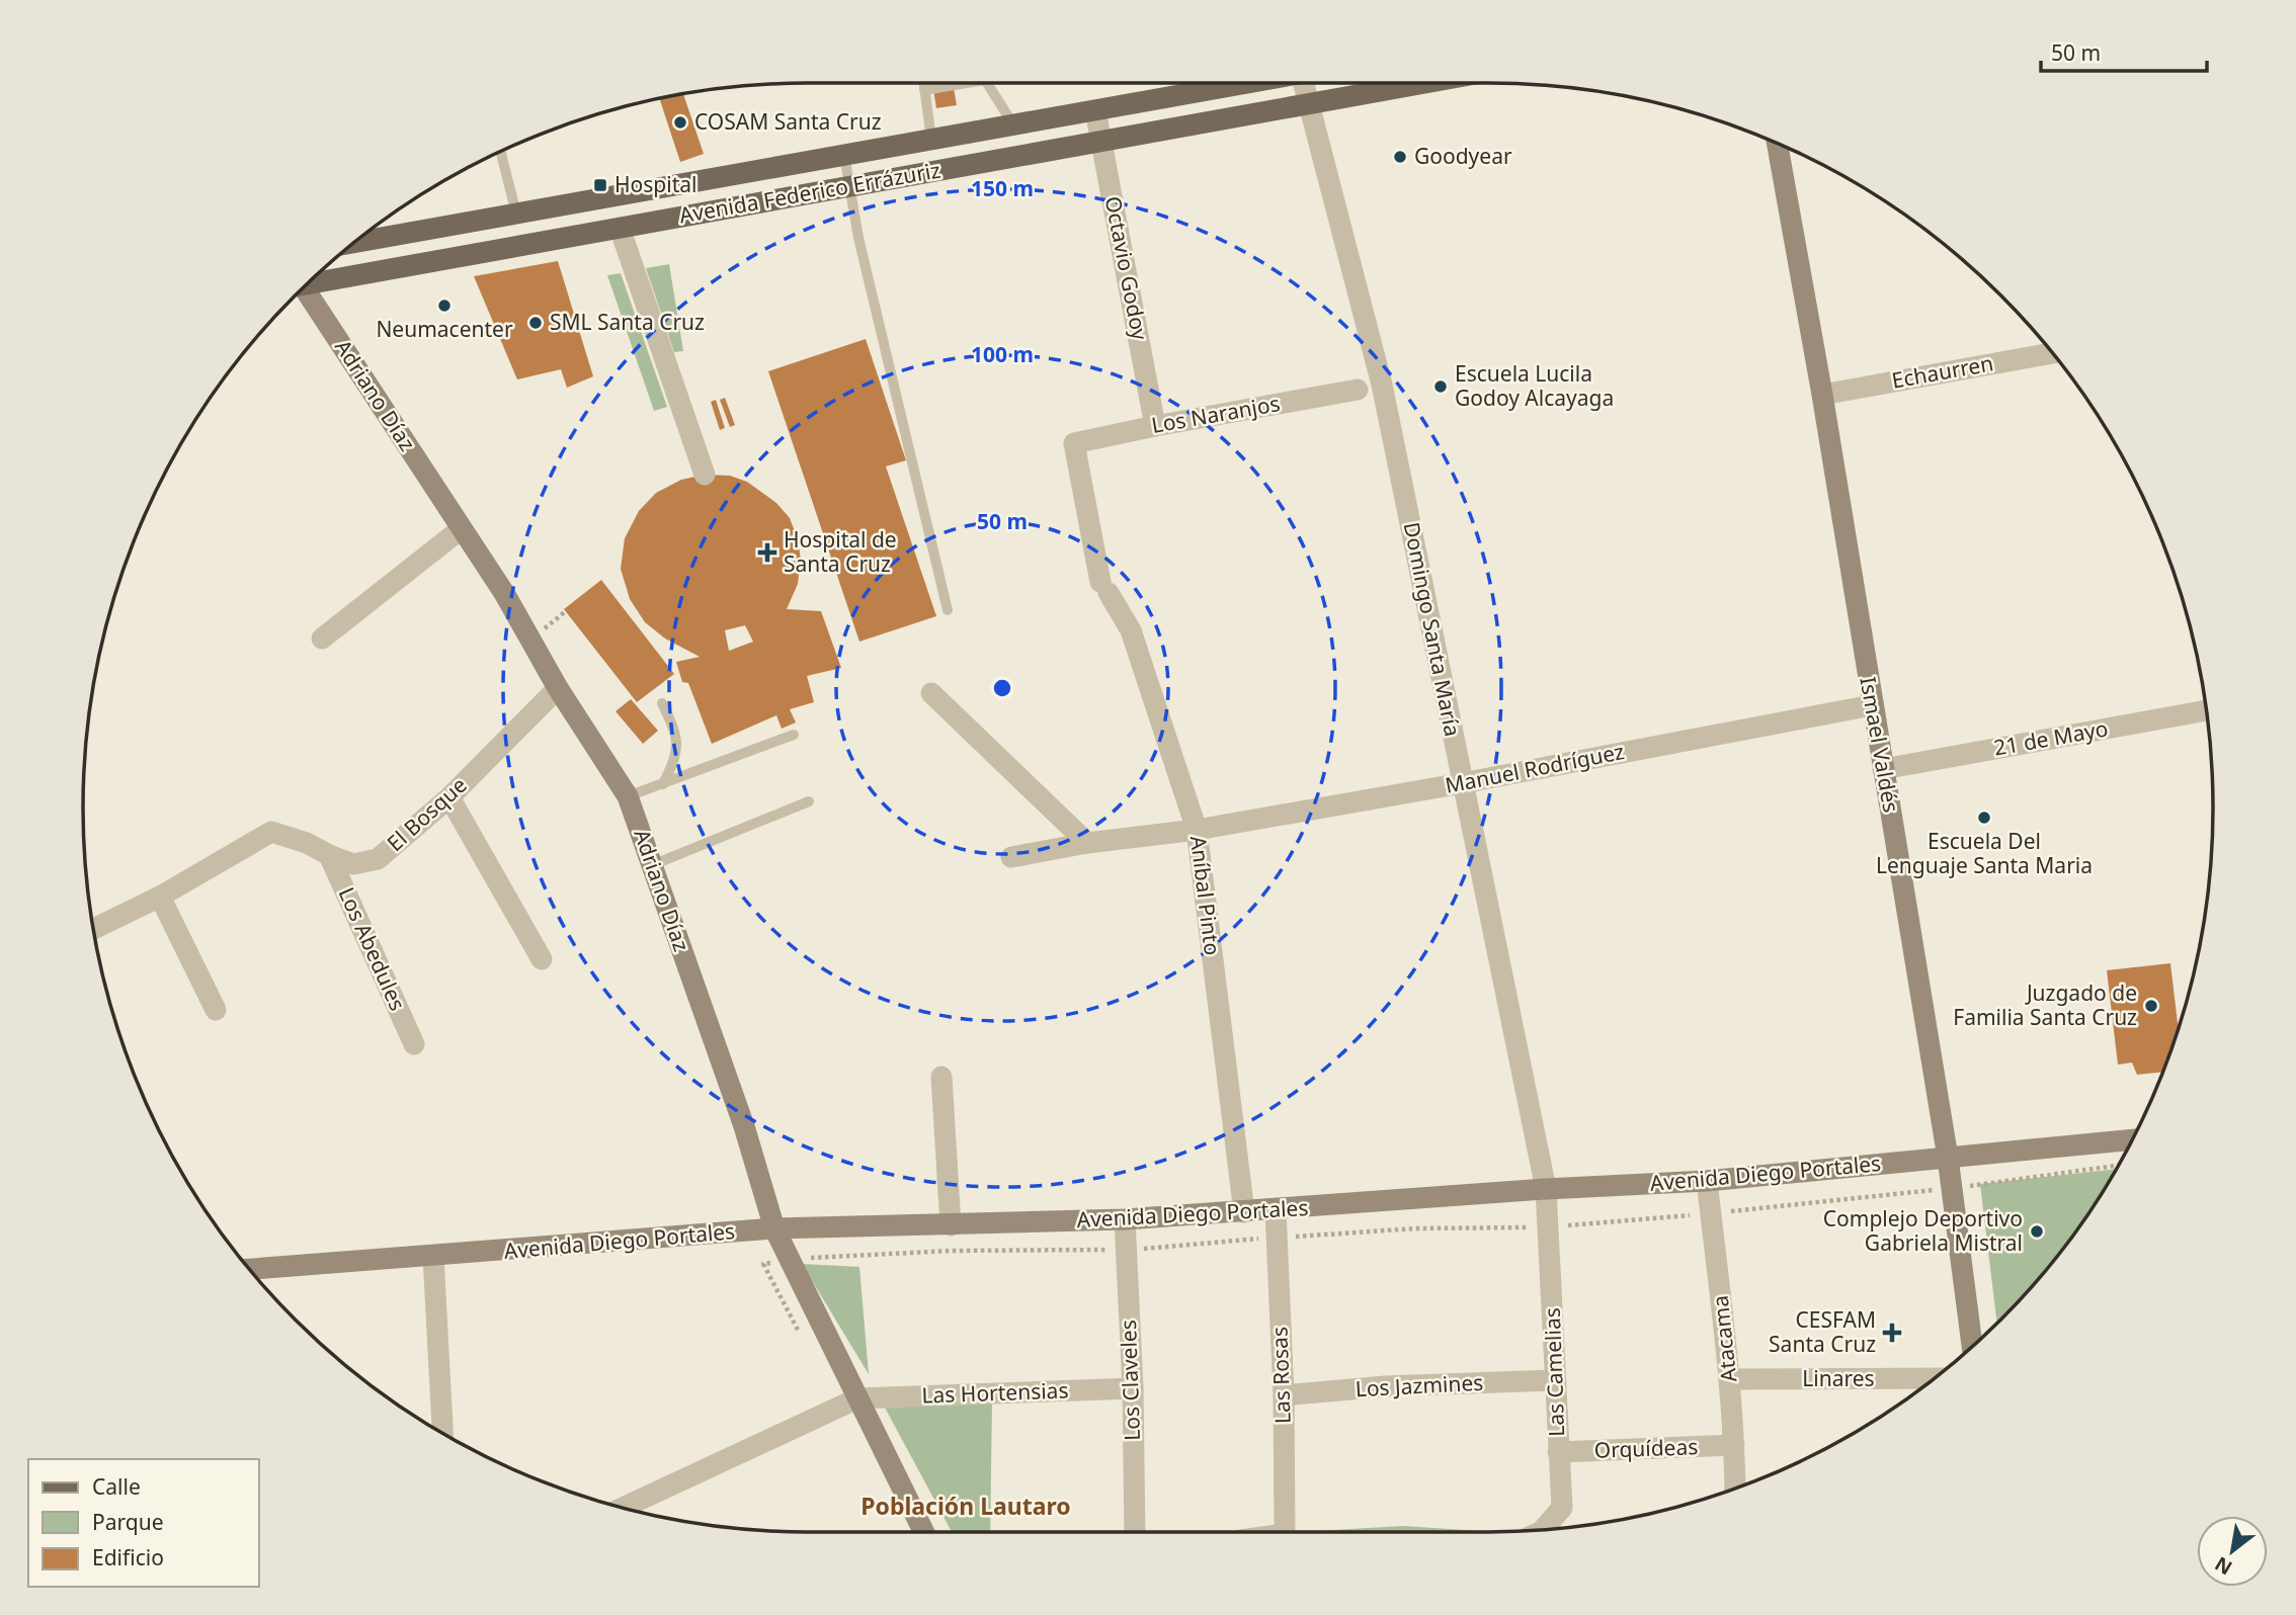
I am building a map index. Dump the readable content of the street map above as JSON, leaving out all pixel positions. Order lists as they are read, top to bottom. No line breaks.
{"streets":{"main road":["Avenida Federico Errázuriz","Adriano Díaz","Ismael Valdés","Avenida Diego Portales"],"street":["Octavio Godoy","Echaurren","Los Naranjos","Domingo Santa María","21 de Mayo","Manuel Rodríguez","El Bosque","Aníbal Pinto","Los Abedules","Atacama","Las Camelias","Las Rosas","Linares","Los Claveles","Los Jazmines","Las Hortensias","Orquídeas"]},"crossings":[["Avenida Federico Errázuriz","Octavio Godoy"],["Avenida Federico Errázuriz","Domingo Santa María"],["Octavio Godoy","Los Naranjos"],["Echaurren","Ismael Valdés"],["Adriano Díaz","El Bosque"],["Adriano Díaz","Avenida Diego Portales"],["Adriano Díaz","Las Hortensias"],["Los Naranjos","Aníbal Pinto"],["Domingo Santa María","Manuel Rodríguez"],["Domingo Santa María","Avenida Diego Portales"],["Domingo Santa María","Las Camelias"],["21 de Mayo","Ismael Valdés"],["Ismael Valdés","Manuel Rodríguez"],["Ismael Valdés","Avenida Diego Portales"],["Manuel Rodríguez","Aníbal Pinto"],["El Bosque","Los Abedules"],["Aníbal Pinto","Avenida Diego Portales"],["Avenida Diego Portales","Atacama"],["Avenida Diego Portales","Las Camelias"],["Avenida Diego Portales","Las Rosas"],["Avenida Diego Portales","Los Claveles"],["Atacama","Linares"],["Atacama","Orquídeas"],["Las Camelias","Los Jazmines"],["Las Camelias","Orquídeas"],["Las Rosas","Los Jazmines"],["Los Claveles","Las Hortensias"]],"districts":["Población Lautaro"],"places":{"other":["COSAM Santa Cruz","Goodyear","Neumacenter","SML Santa Cruz","Escuela Lucila Godoy Alcayaga","Escuela Del Lenguaje Santa Maria","Juzgado de Familia Santa Cruz","Complejo Deportivo Gabriela Mistral"],"transit":["Hospital"],"health":["Hospital de Santa Cruz","CESFAM Santa Cruz"]},"legend":["Calle","Parque","Edificio"],"scale_bar":"50 m","north":"bottom left","rings":["150 m","100 m","50 m"]}
